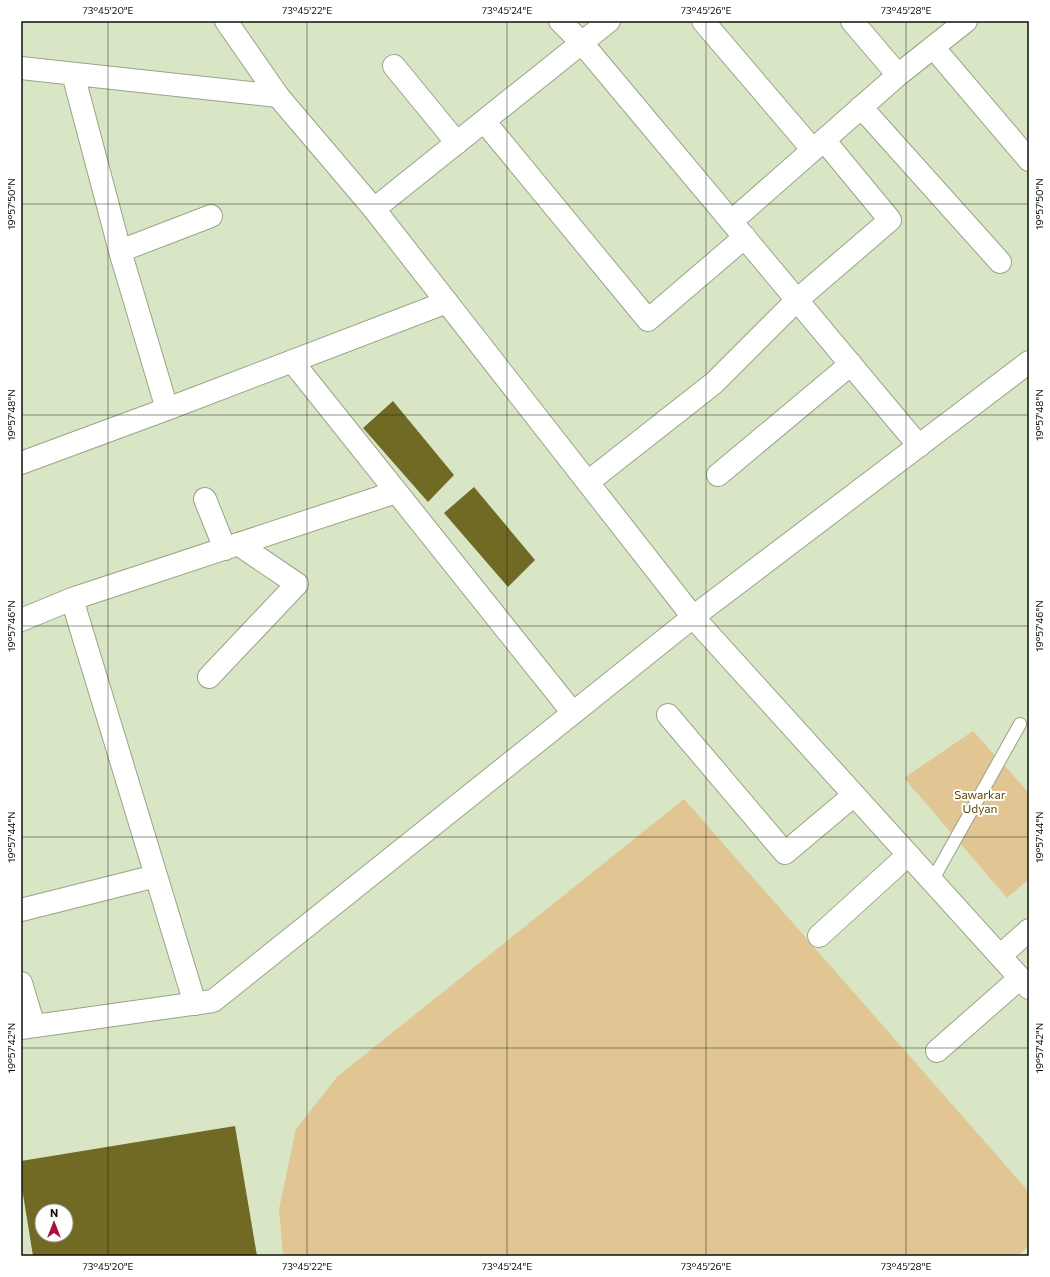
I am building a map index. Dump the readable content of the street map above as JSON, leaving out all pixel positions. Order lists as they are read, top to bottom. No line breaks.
{"parks":["Sawarkar Udyan"],"north":"top","coordinates":["73°45'20\"E","73°45'22\"E","73°45'24\"E","73°45'26\"E","73°45'28\"E","19°57'50\"N","19°57'48\"N","19°57'46\"N","19°57'44\"N","19°57'42\"N"]}
